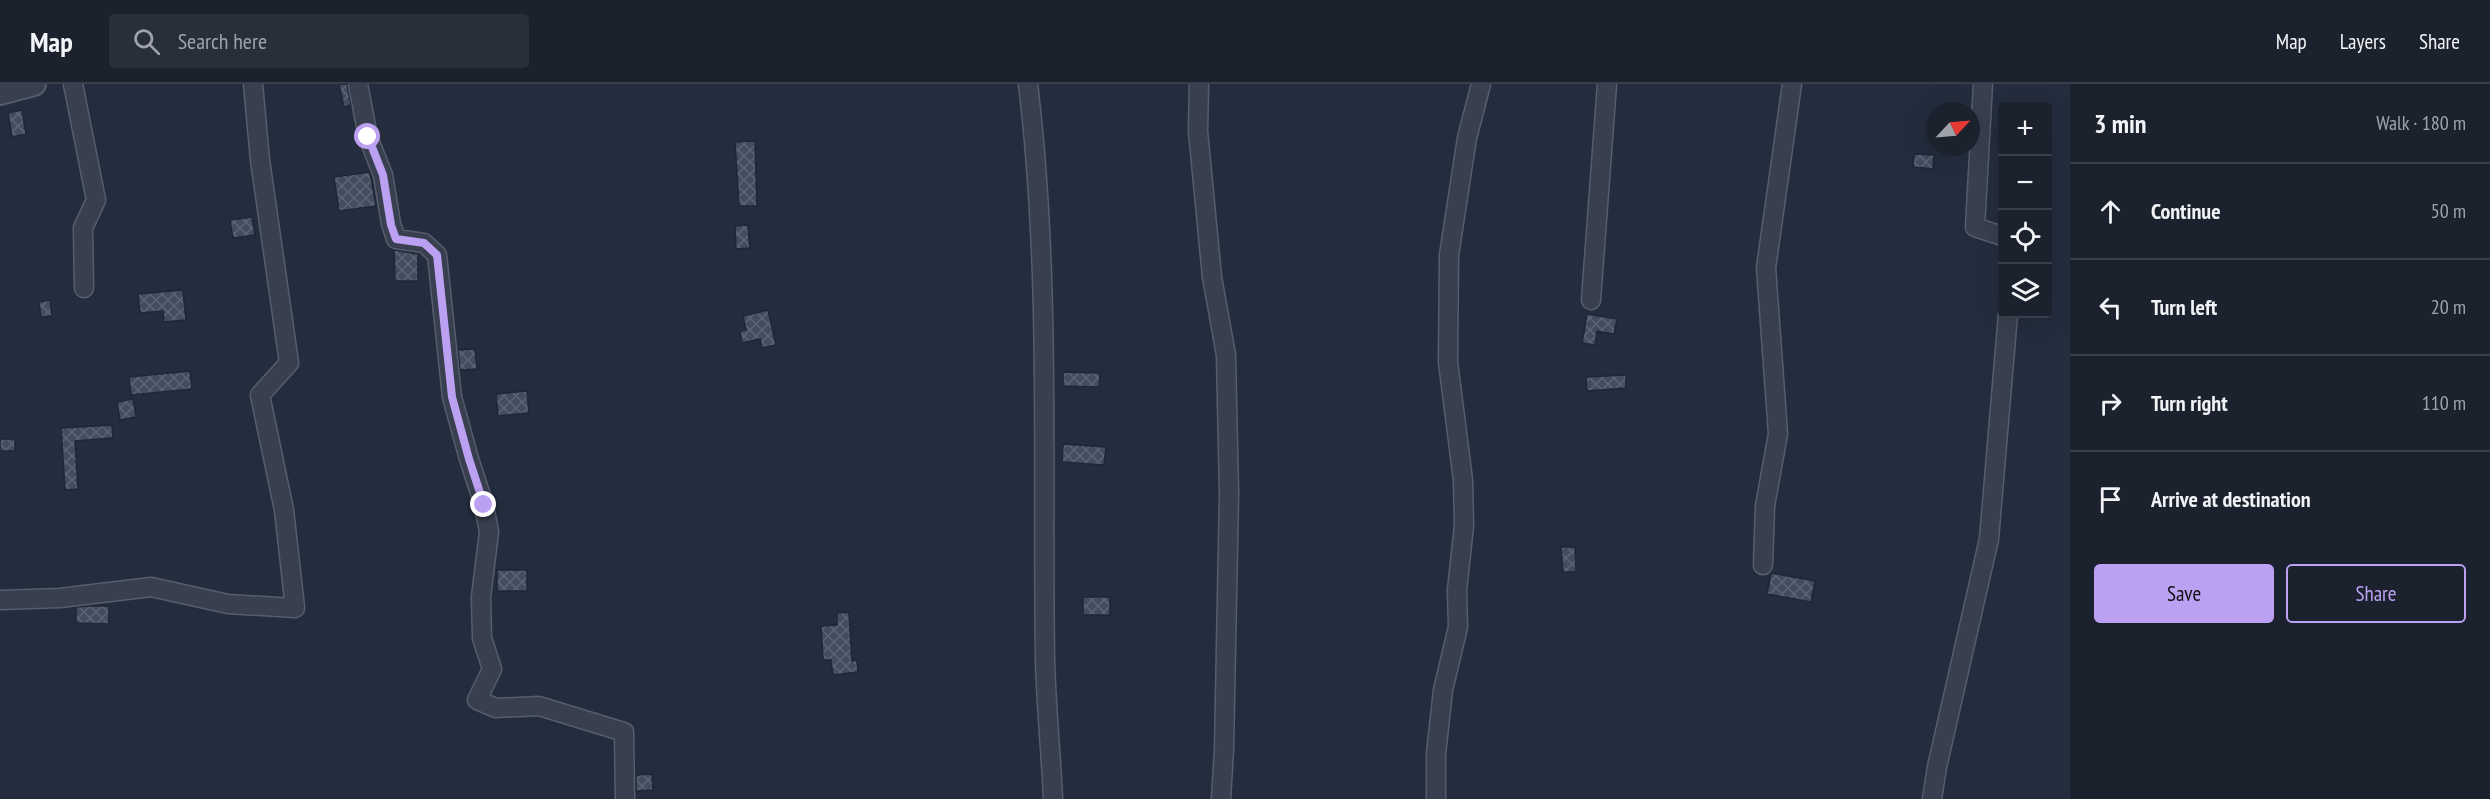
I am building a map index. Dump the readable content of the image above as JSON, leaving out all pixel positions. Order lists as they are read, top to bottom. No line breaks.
{"north":"top right","page":{"header":"Map","search":"Search here","nav":["Map","Layers","Share"],"heading":["3 min","Walk · 180 m"],"map_buttons":["+","−"],"list":[["Continue","50 m"],["Turn left","20 m"],["Turn right","110 m"],"Arrive at destination"],"buttons":["Save","Share"]}}
